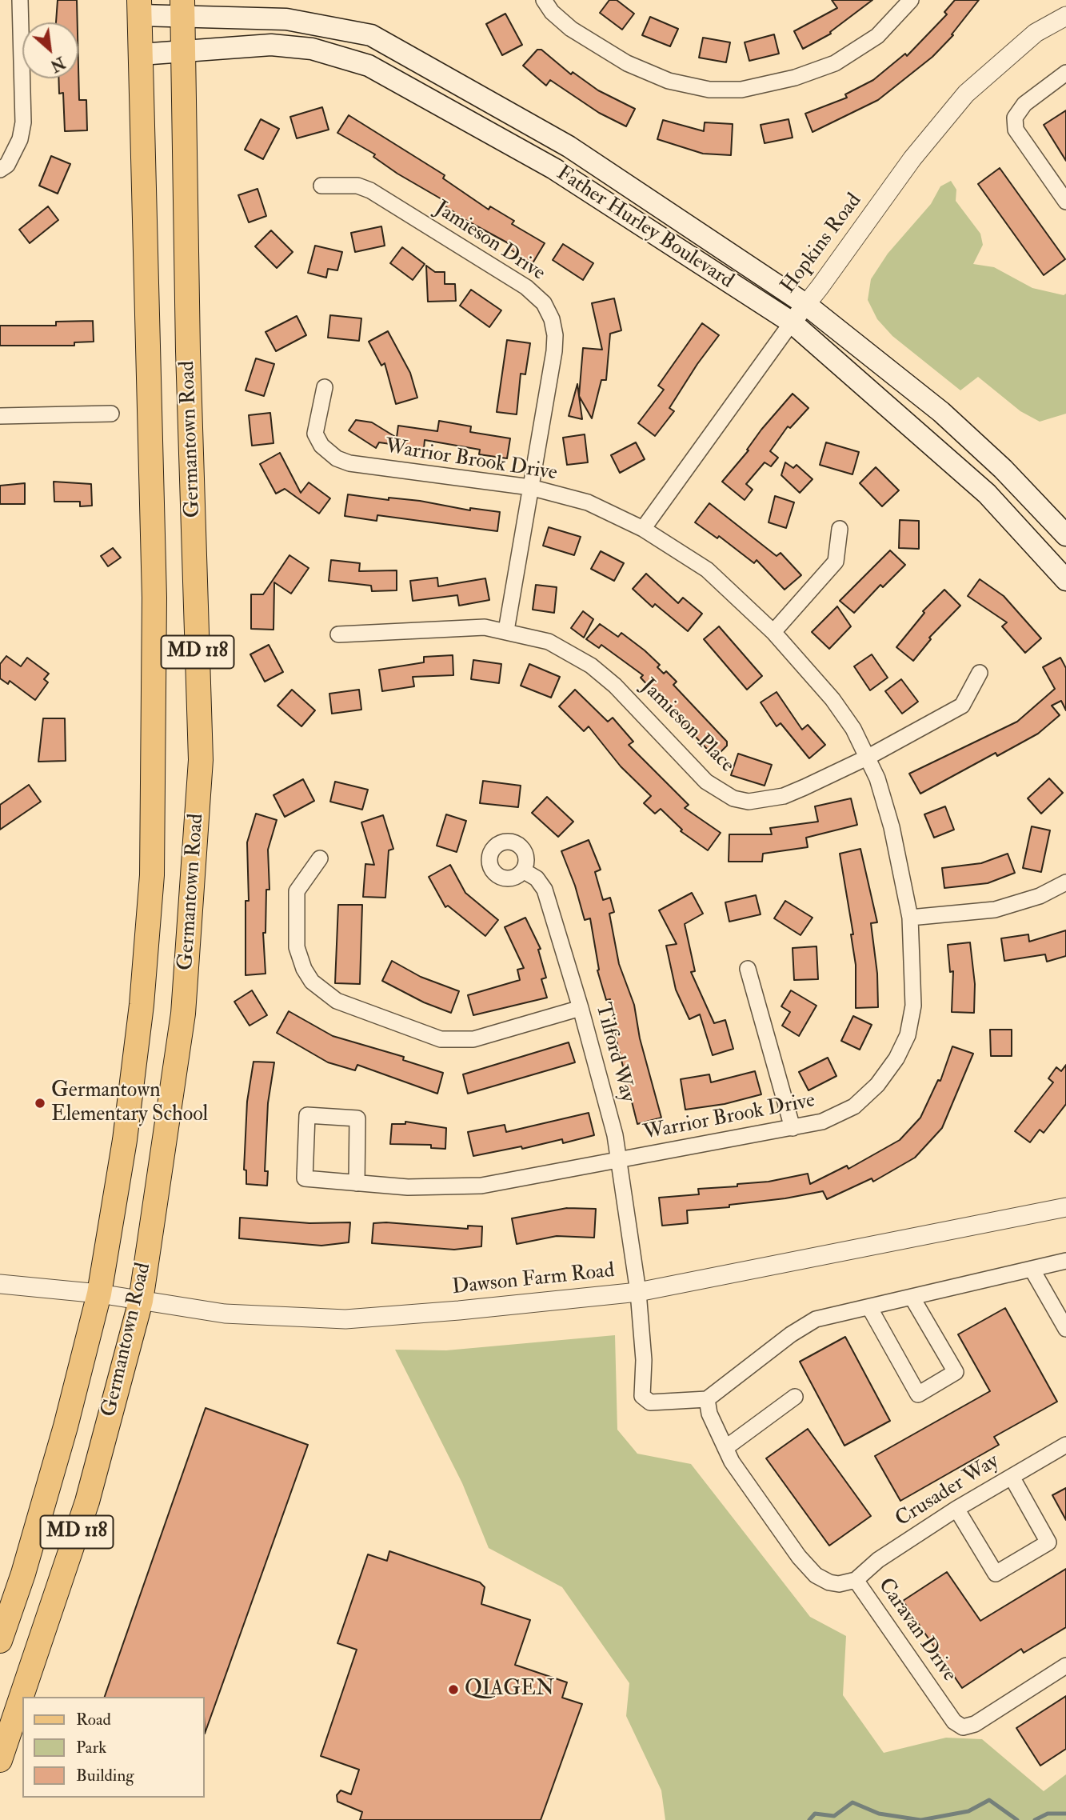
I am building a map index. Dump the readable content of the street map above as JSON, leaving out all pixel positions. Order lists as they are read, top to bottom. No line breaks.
{"streets":{"main road":["Father Hurley Boulevard","Germantown Road","MD 118"],"street":["Jamieson Drive","Hopkins Road","Warrior Brook Drive","Jamieson Place","Tilford Way","Dawson Farm Road","Crusader Way","Caravan Drive"]},"crossings":[["Father Hurley Boulevard","Hopkins Road"],["Father Hurley Boulevard","Germantown Road"],["Jamieson Drive","Warrior Brook Drive"],["Jamieson Drive","Jamieson Place"],["Hopkins Road","Warrior Brook Drive"],["Germantown Road","Dawson Farm Road"],["Warrior Brook Drive","Jamieson Place"],["Warrior Brook Drive","Tilford Way"],["Tilford Way","Dawson Farm Road"],["Crusader Way","Caravan Drive"]],"places":["Germantown Elementary School","QIAGEN"],"legend":["Road","Park","Building"],"north":"bottom right"}
